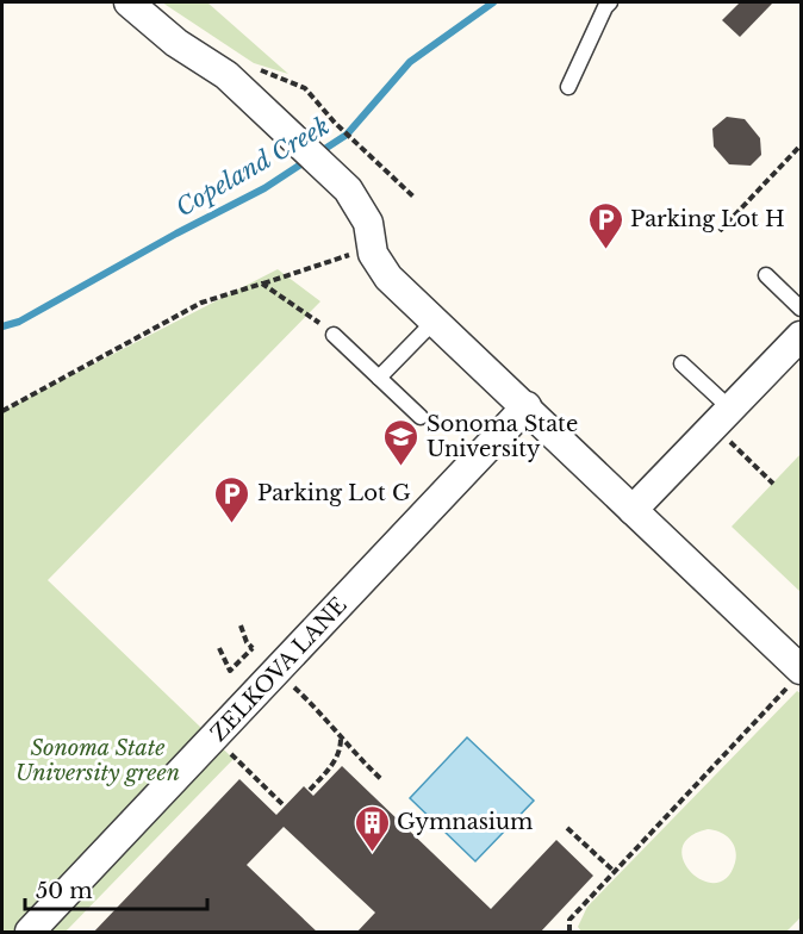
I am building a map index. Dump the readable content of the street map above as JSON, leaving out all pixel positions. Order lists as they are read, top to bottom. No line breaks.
{"streets":{"street":["ZELKOVA LANE"]},"water":["Copeland Creek"],"parks":["Sonoma State University green"],"places":{"parking":["Parking Lot H","Parking Lot G"],"school or university":["Sonoma State University"],"building":["Gymnasium"]},"scale_bar":"50 m"}
